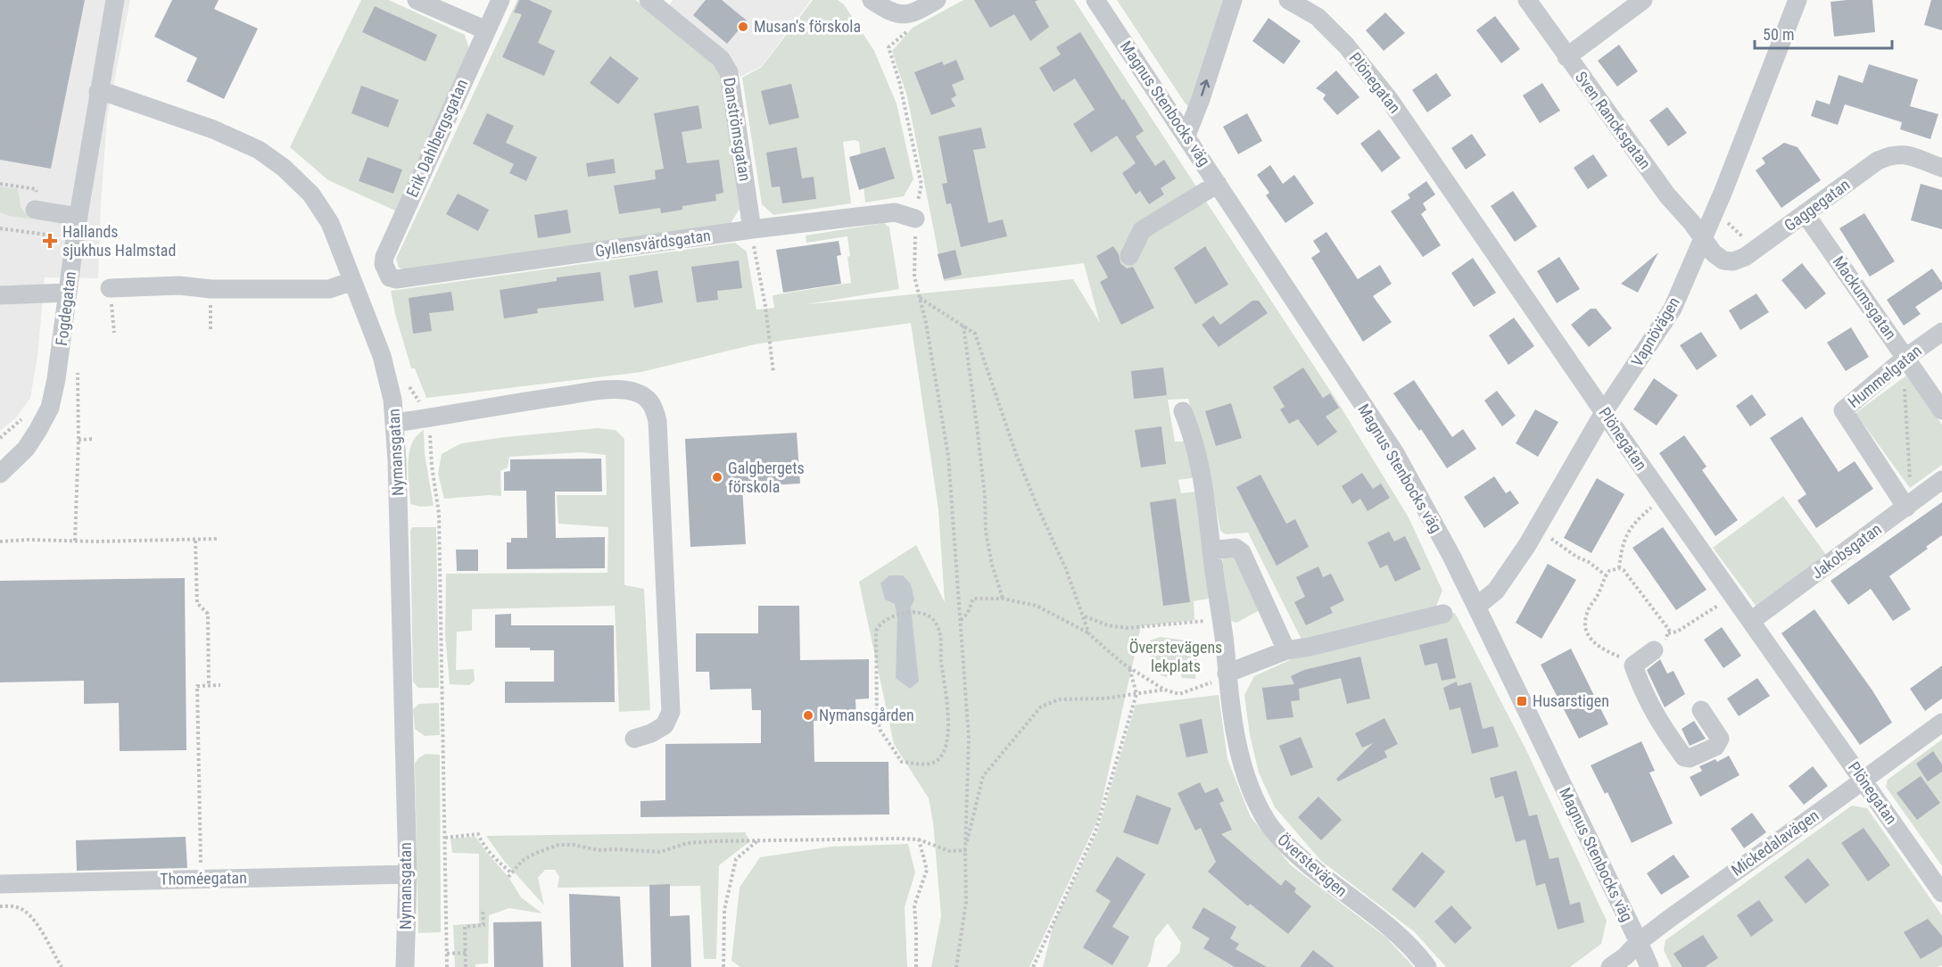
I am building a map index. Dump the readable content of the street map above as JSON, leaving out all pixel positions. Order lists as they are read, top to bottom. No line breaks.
{"streets":{"street":["Plönegatan","Magnus Stenbocks väg","Sven Rancksgatan","Danströmsgatan","Erik Dahlbergsgatan","Gaggegatan","Gyllensvärdsgatan","Mackumsgatan","Fogdegatan","Vapnövägen","Hummelgatan","Nymansgatan","Jakobsgatan","Mickedalavägen","Överstevägen","Thoméegatan"]},"crossings":[["Plönegatan","Vapnövägen"],["Plönegatan","Jakobsgatan"],["Plönegatan","Mickedalavägen"],["Magnus Stenbocks väg","Vapnövägen"],["Magnus Stenbocks väg","Mickedalavägen"],["Sven Rancksgatan","Gaggegatan"],["Sven Rancksgatan","Vapnövägen"],["Danströmsgatan","Gyllensvärdsgatan"],["Erik Dahlbergsgatan","Gyllensvärdsgatan"],["Gaggegatan","Mackumsgatan"],["Gaggegatan","Vapnövägen"],["Mackumsgatan","Hummelgatan"],["Fogdegatan","Nymansgatan"],["Hummelgatan","Jakobsgatan"],["Nymansgatan","Thoméegatan"]],"parks":["Överstevägens lekplats"],"places":{"other":["Musan's förskola","Galgbergets förskola","Nymansgården"],"health":["Hallands sjukhus Halmstad"],"transit":["Husarstigen"]},"scale_bar":"50 m"}
